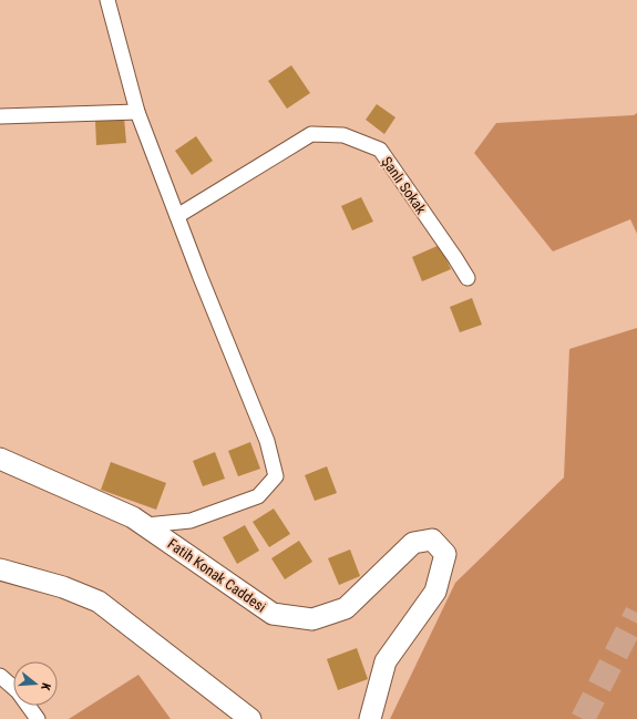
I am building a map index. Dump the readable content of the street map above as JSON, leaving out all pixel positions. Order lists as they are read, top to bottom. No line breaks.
{"streets":{"main road":["Fatih Konak Caddesi"],"street":["Şanlı Sokak"]},"north":"right"}
